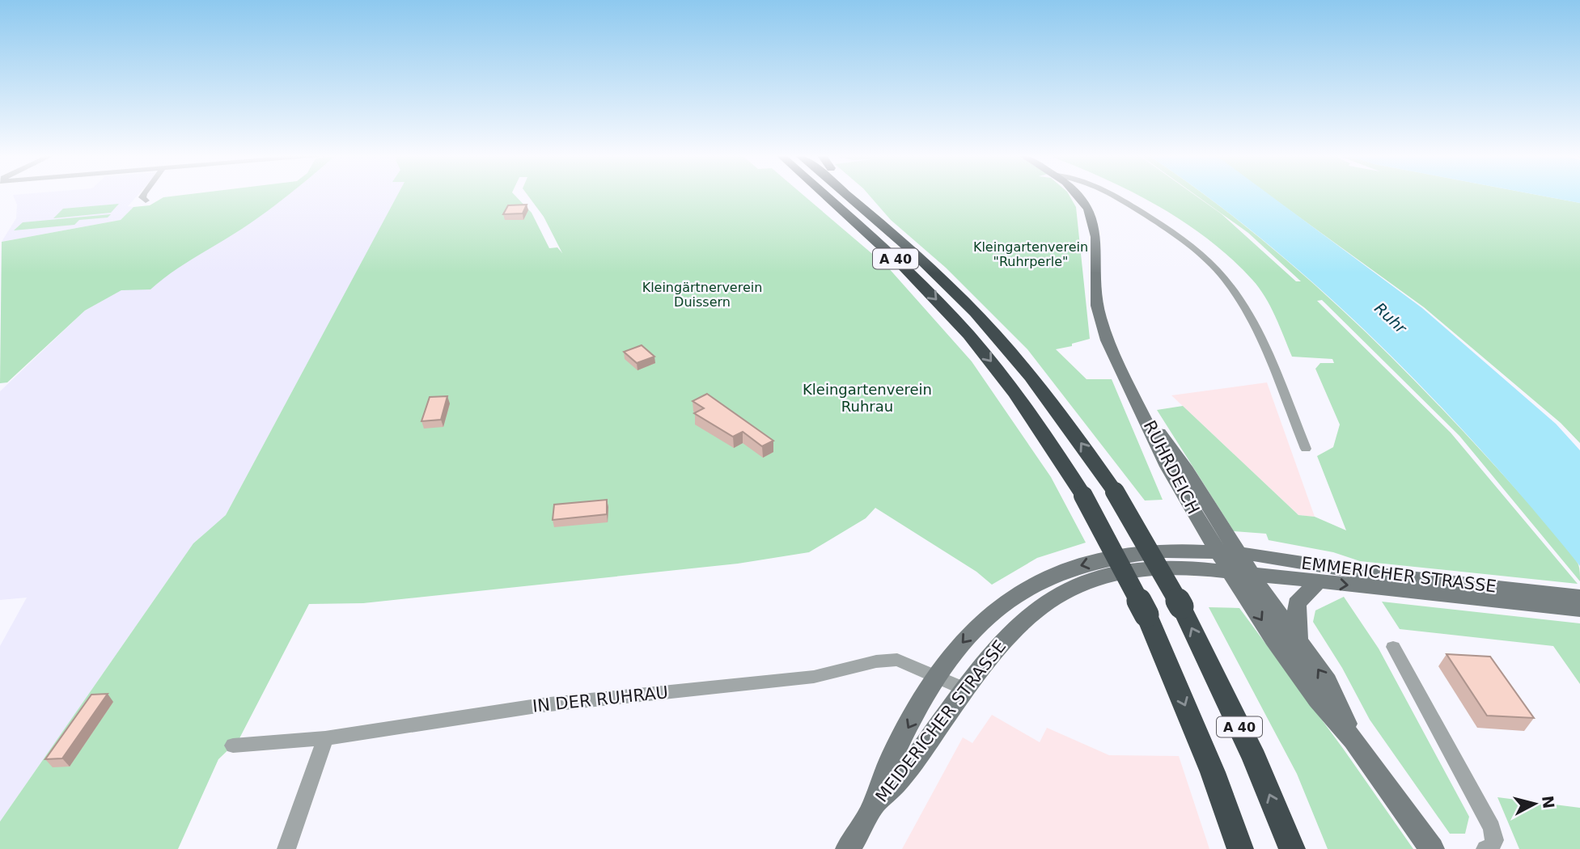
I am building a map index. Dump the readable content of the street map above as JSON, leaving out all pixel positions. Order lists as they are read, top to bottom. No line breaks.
{"streets":{"highway":["A 40"],"main road":["RUHRDEICH","EMMERICHER STRASSE","MEIDERICHER STRASSE"],"street":["IN DER RUHRAU"]},"crossings":[["RUHRDEICH","EMMERICHER STRASSE"],["RUHRDEICH","MEIDERICHER STRASSE"],["EMMERICHER STRASSE","MEIDERICHER STRASSE"],["IN DER RUHRAU","MEIDERICHER STRASSE"]],"water":["Ruhr"],"parks":["Kleingartenverein \"Ruhrperle\"","Kleingärtnerverein Duissern","Kleingartenverein Ruhrau"],"north":"right"}
